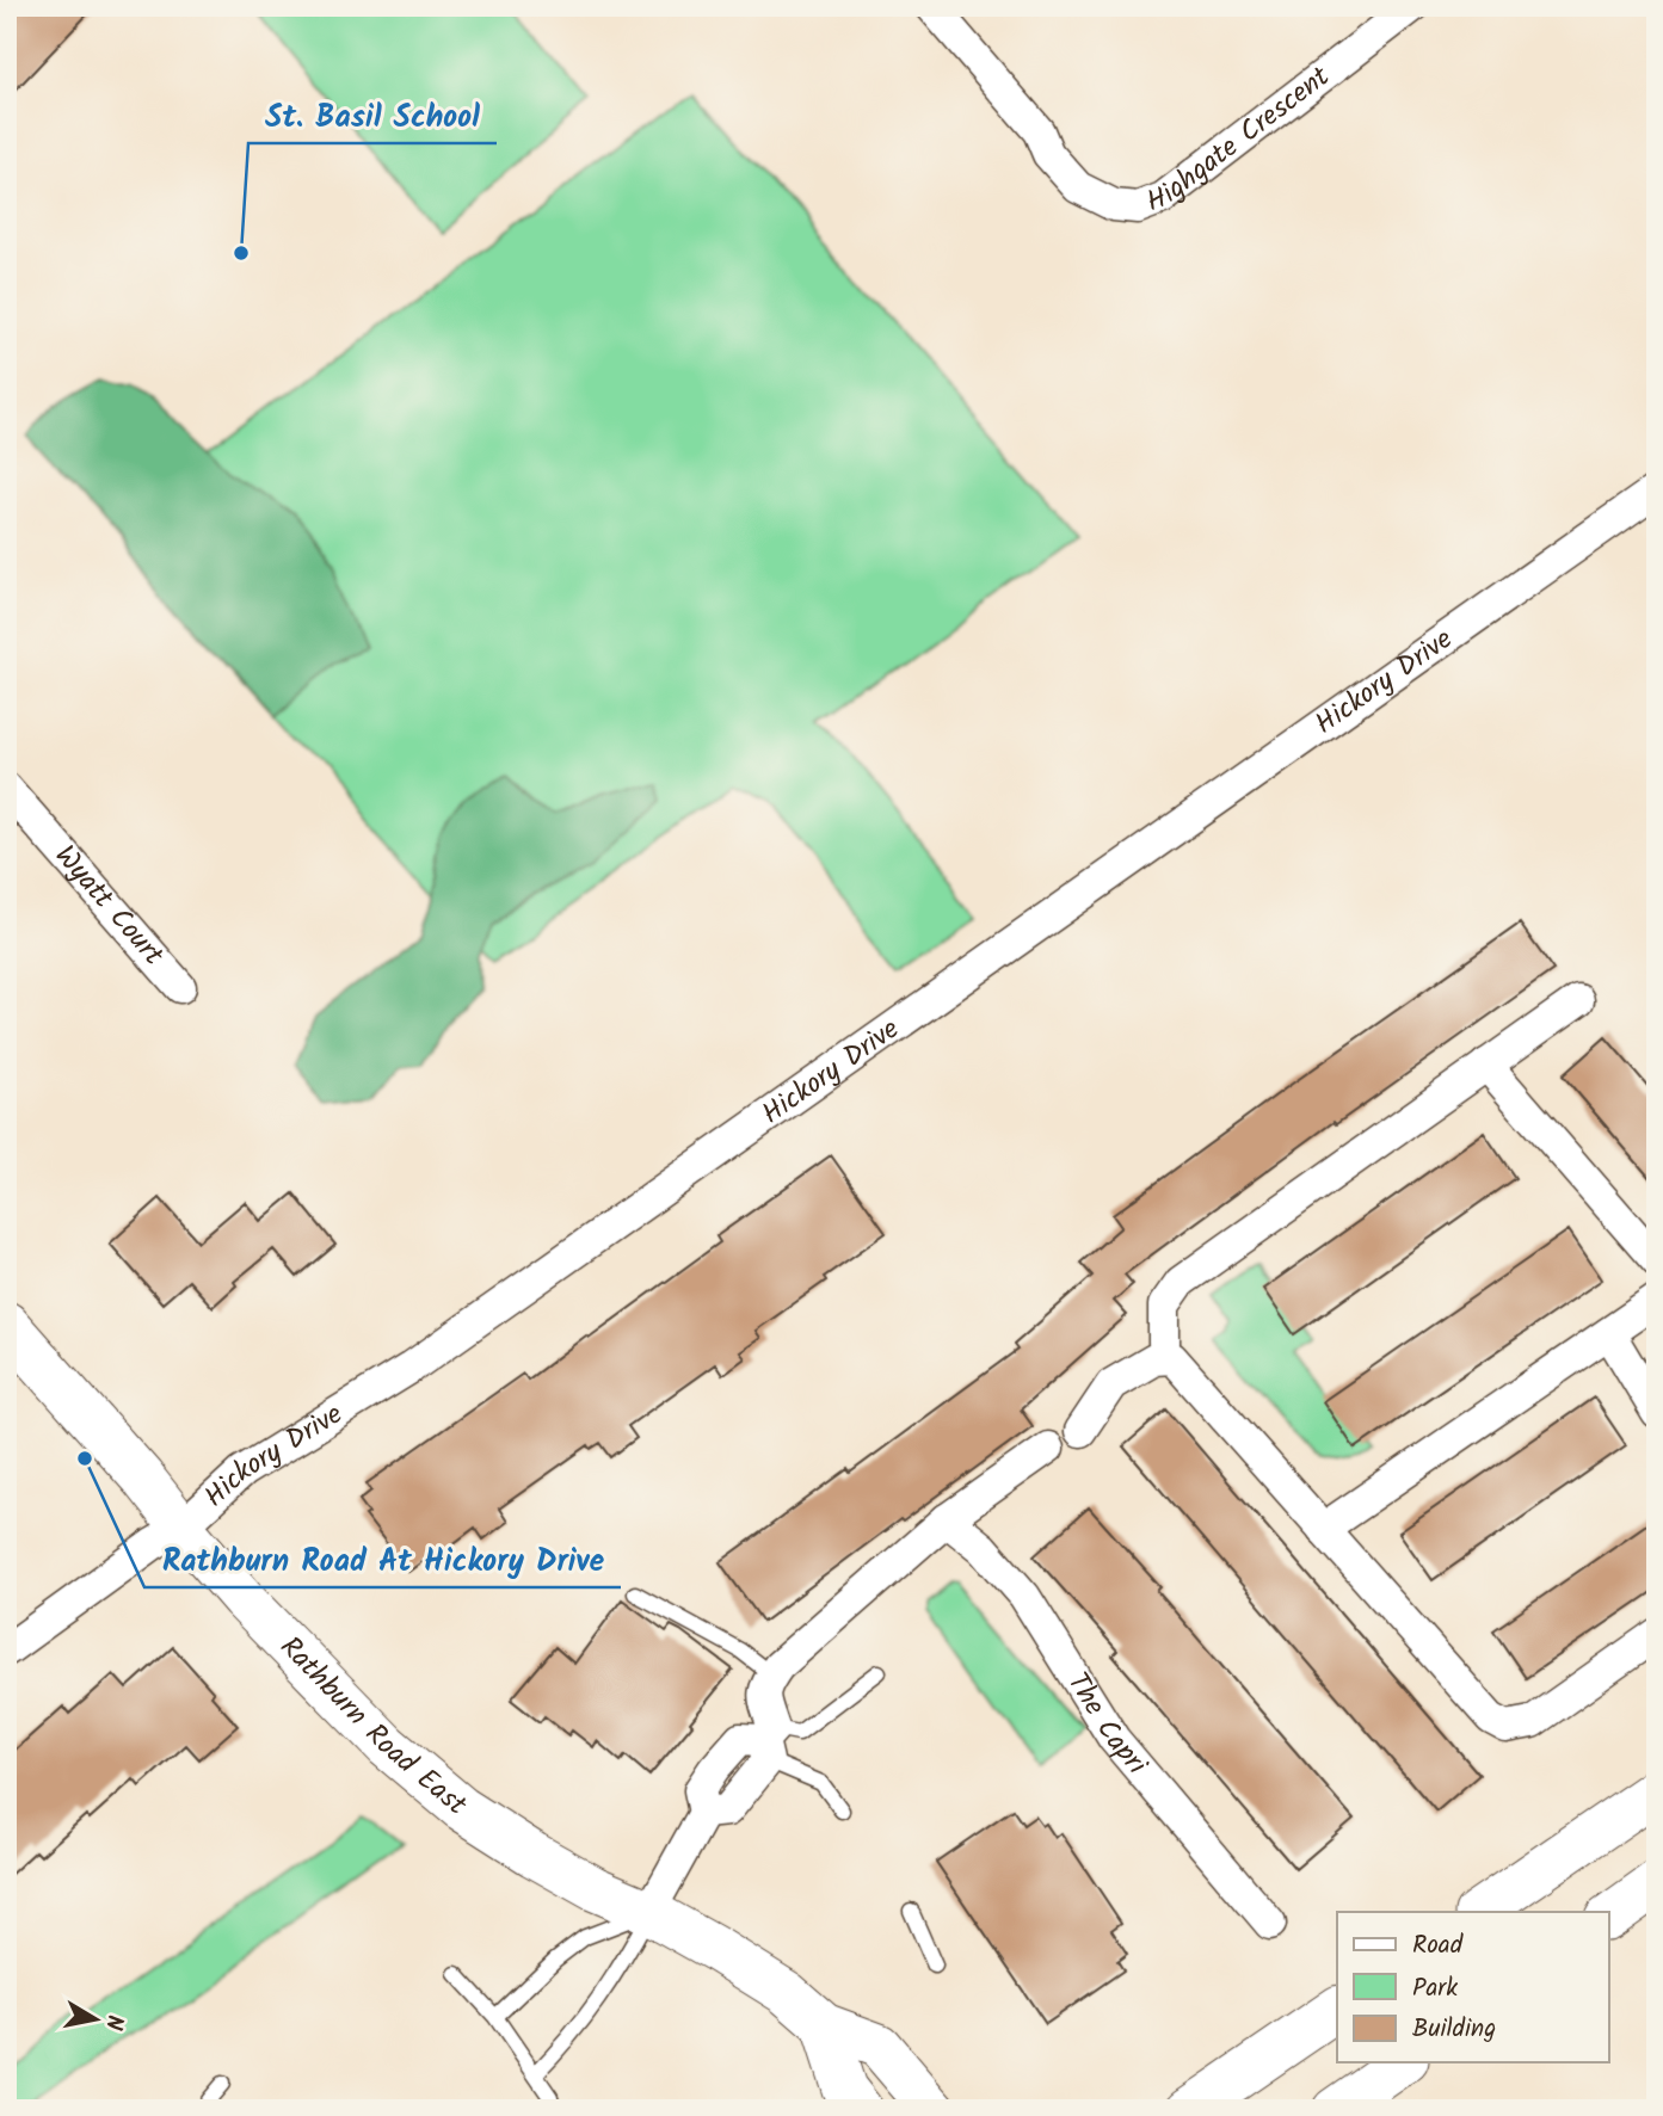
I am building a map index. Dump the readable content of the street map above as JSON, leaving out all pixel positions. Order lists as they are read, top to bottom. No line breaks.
{"streets":{"street":["Highgate Crescent","Hickory Drive","Wyatt Court","The Capri","Rathburn Road East"]},"crossings":[["Hickory Drive","Rathburn Road East"]],"places":["St. Basil School","Rathburn Road At Hickory Drive"],"legend":["Road","Park","Building"],"north":"right"}
